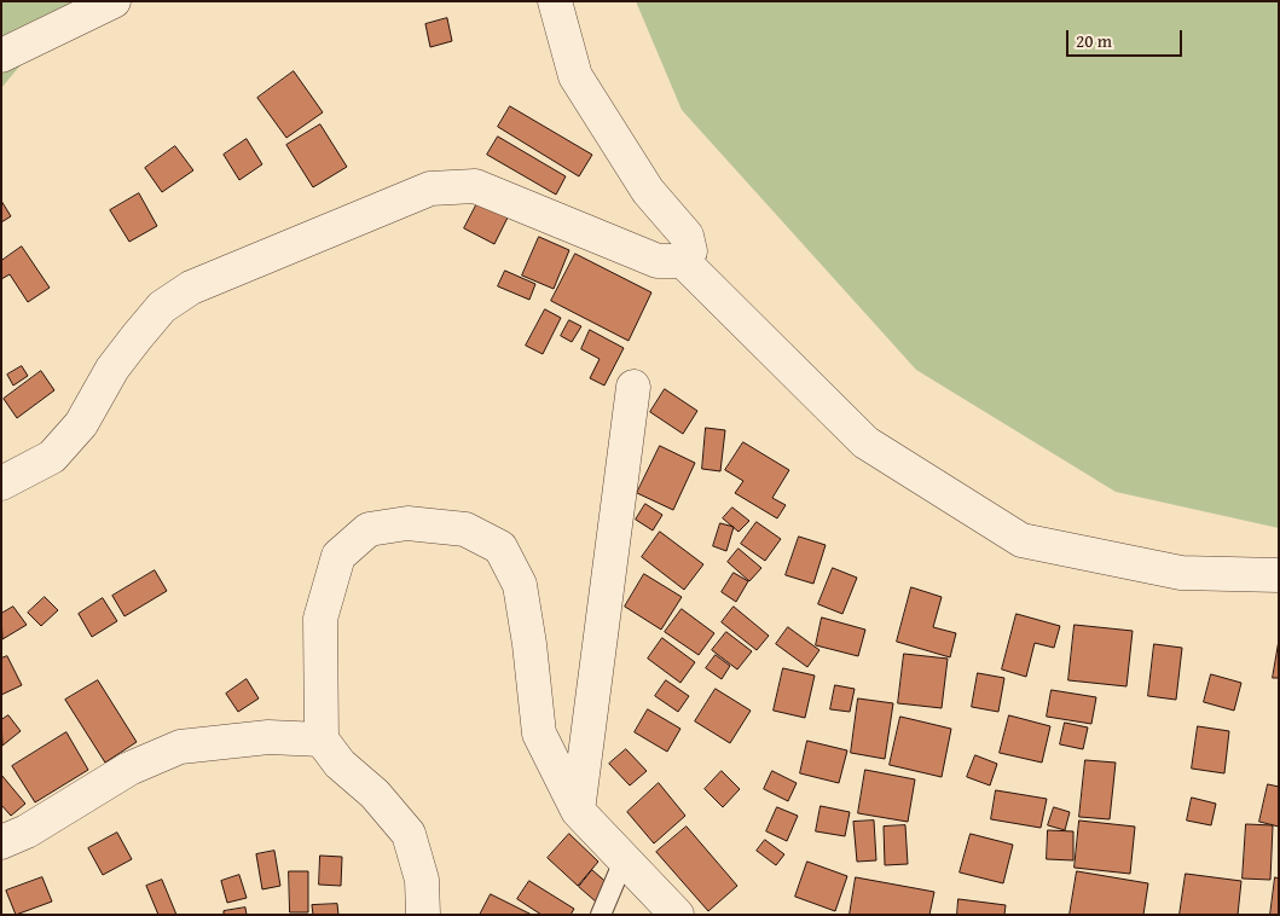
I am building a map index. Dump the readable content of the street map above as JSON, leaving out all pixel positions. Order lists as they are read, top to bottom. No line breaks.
{"scale_bar":"20 m"}
